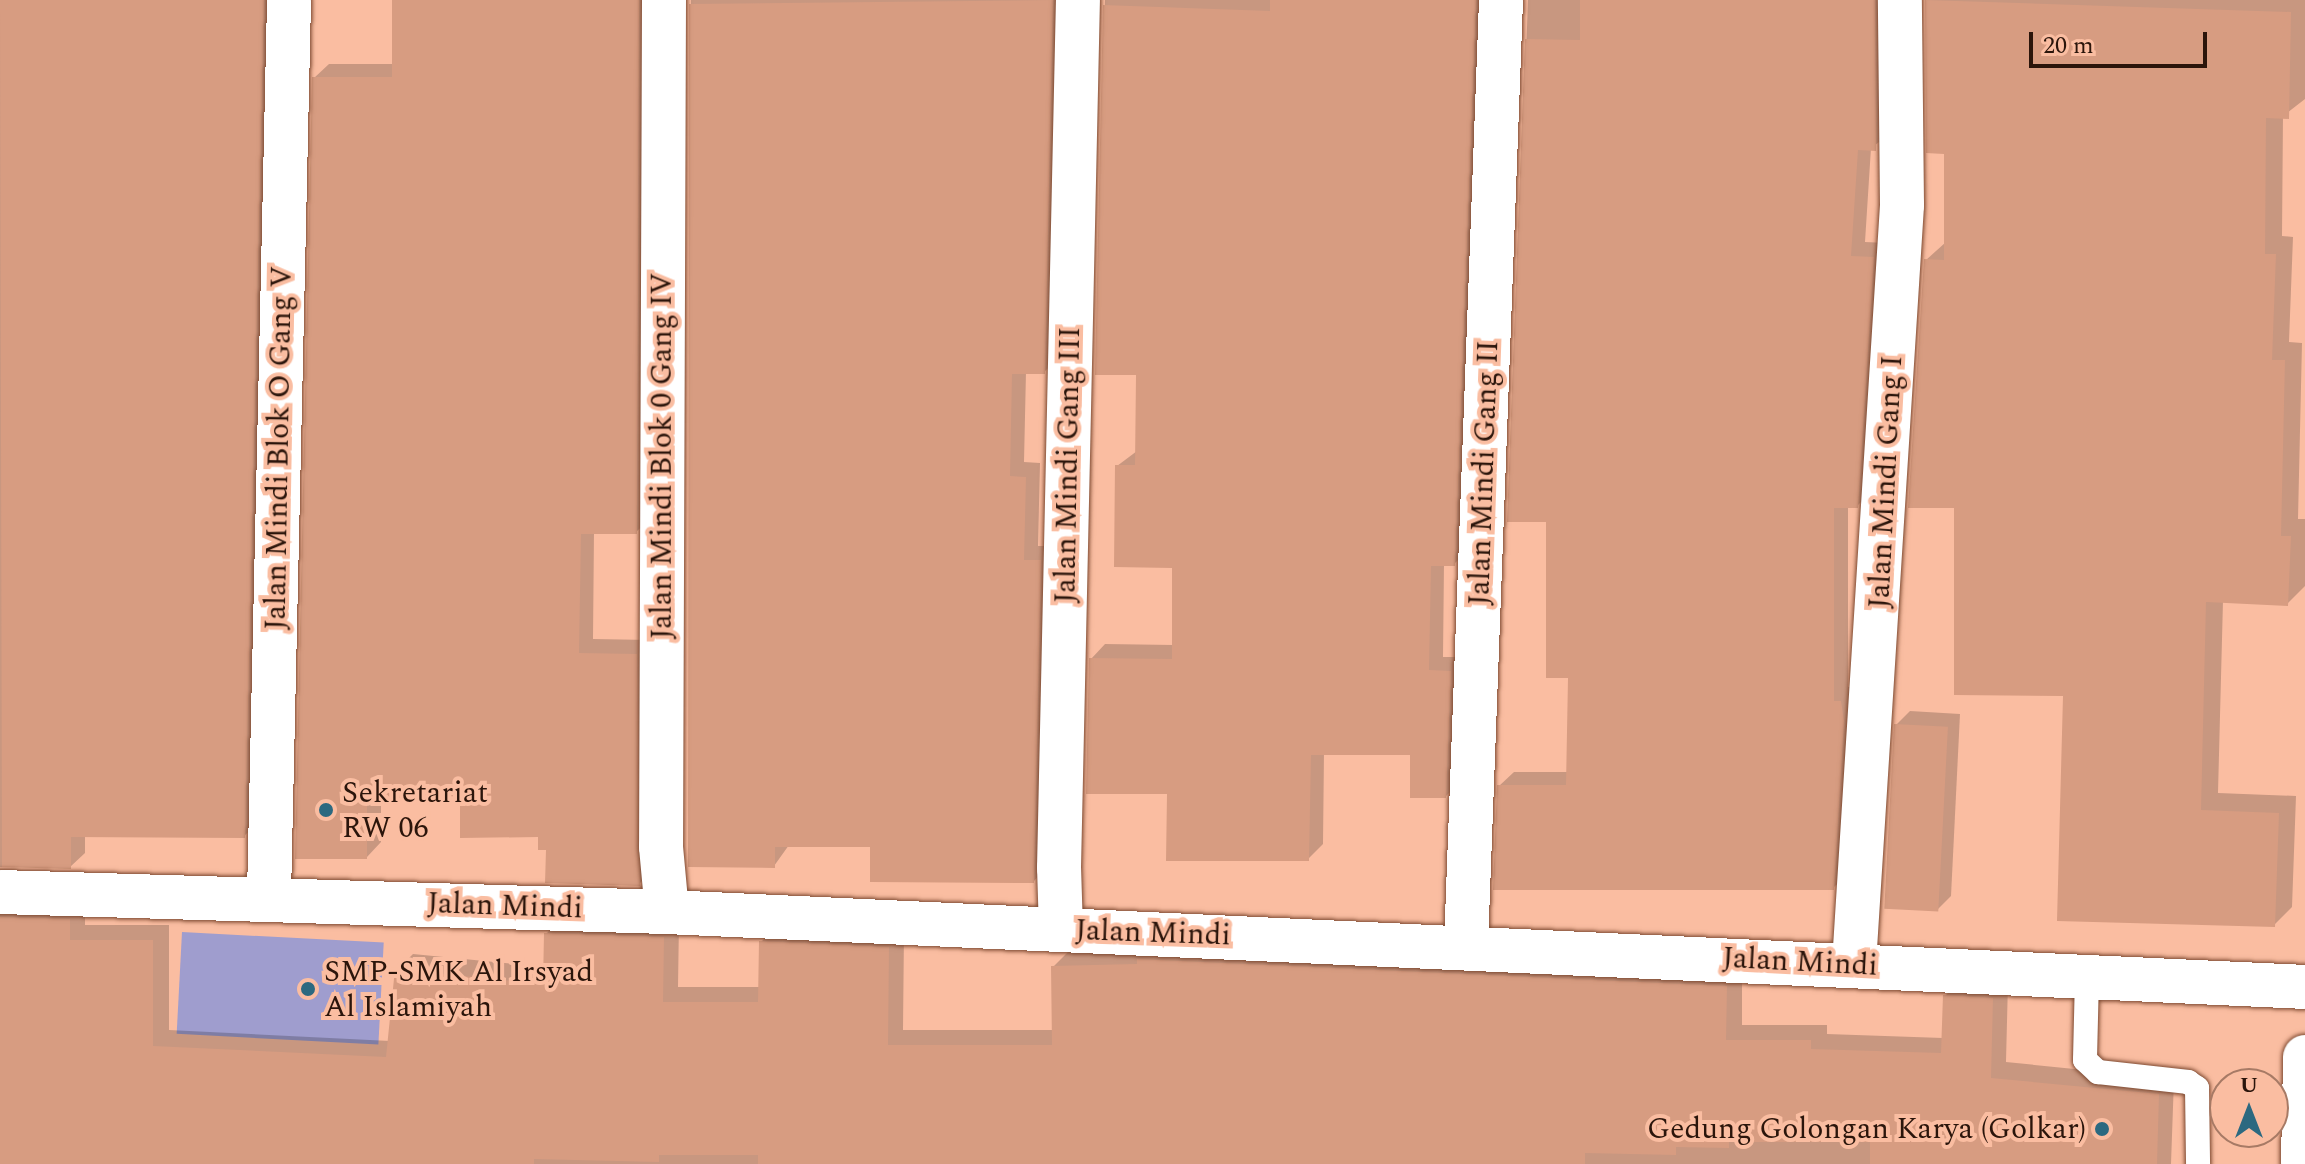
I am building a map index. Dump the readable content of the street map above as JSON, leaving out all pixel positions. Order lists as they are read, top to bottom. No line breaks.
{"streets":{"street":["Jalan Mindi Blok O Gang V","Jalan Mindi Blok 0 Gang IV","Jalan Mindi Gang III","Jalan Mindi Gang II","Jalan Mindi Gang I","Jalan Mindi"]},"crossings":[["Jalan Mindi Blok O Gang V","Jalan Mindi"],["Jalan Mindi Blok 0 Gang IV","Jalan Mindi"],["Jalan Mindi Gang III","Jalan Mindi"],["Jalan Mindi Gang II","Jalan Mindi"],["Jalan Mindi Gang I","Jalan Mindi"]],"places":["Sekretariat RW 06","SMP-SMK Al Irsyad Al Islamiyah","Gedung Golongan Karya (Golkar)"],"scale_bar":"20 m","north":"top"}
